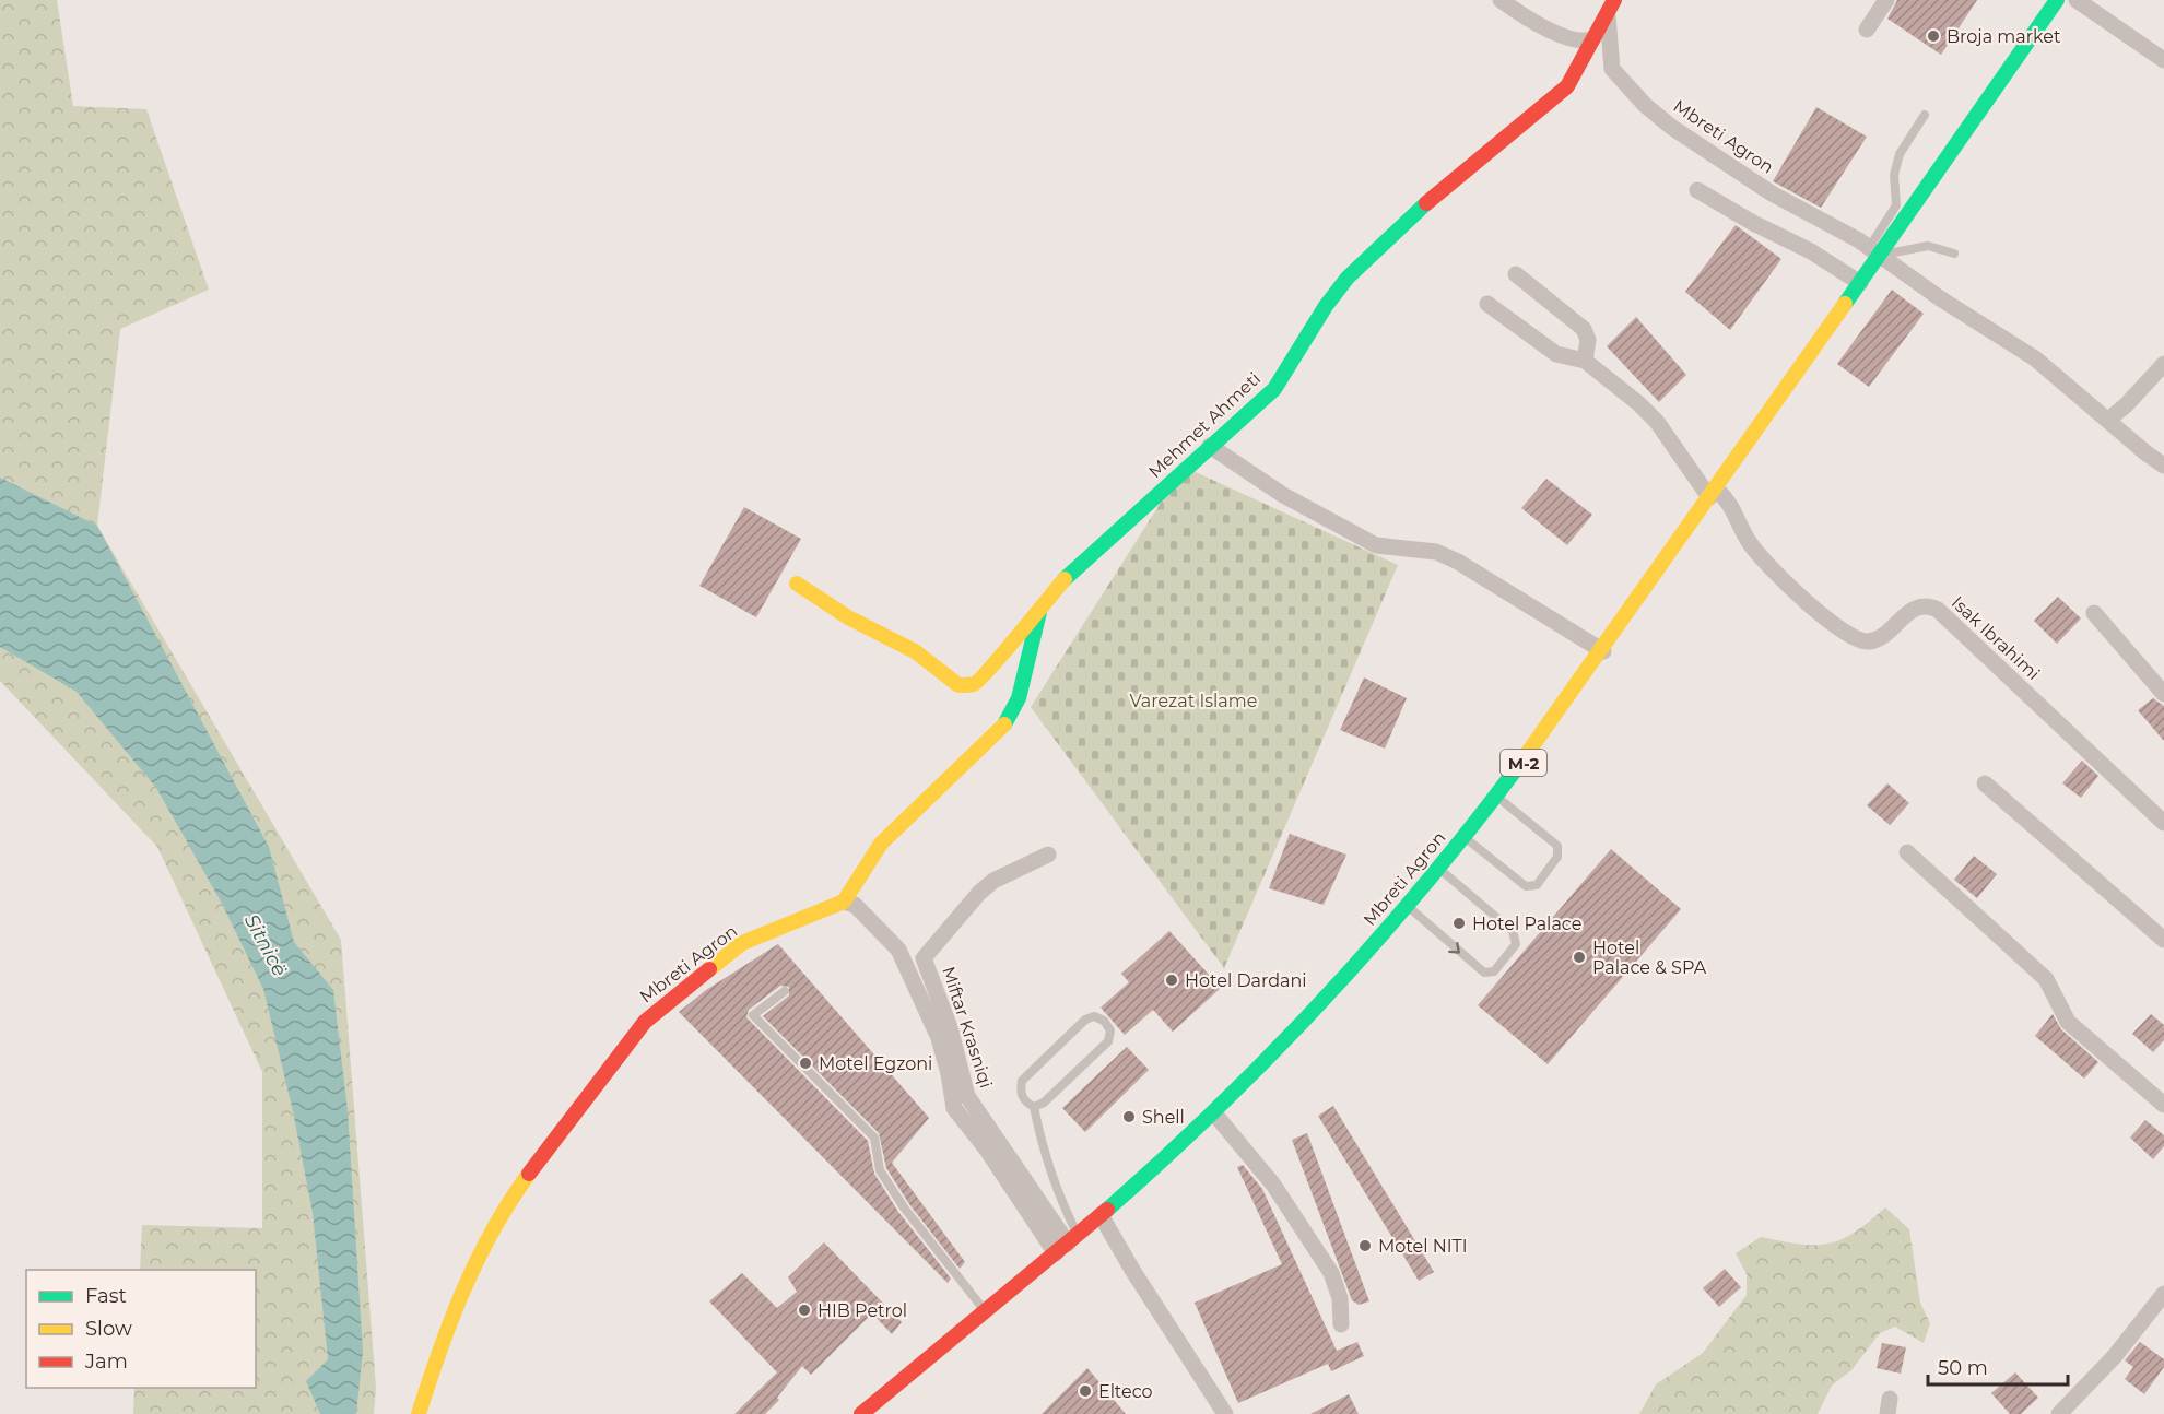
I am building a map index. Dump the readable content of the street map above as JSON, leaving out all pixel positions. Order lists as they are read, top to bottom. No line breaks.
{"streets":{"street":["Mbreti Agron","Mehmet Ahmeti","Isak Ibrahimi","M-2","Miftar Krasniqi"]},"crossings":[["Mbreti Agron","Mehmet Ahmeti"],["Mbreti Agron","Isak Ibrahimi"],["Mbreti Agron","Miftar Krasniqi"]],"water":["Sitnicë"],"parks":["Varezat Islame"],"places":["Broja market","Hotel Palace","Hotel Palace & SPA","Hotel Dardani","Motel Egzoni","Shell","Motel NITI","HIB Petrol","Elteco"],"legend":["Fast","Slow","Jam"],"scale_bar":"50 m"}
